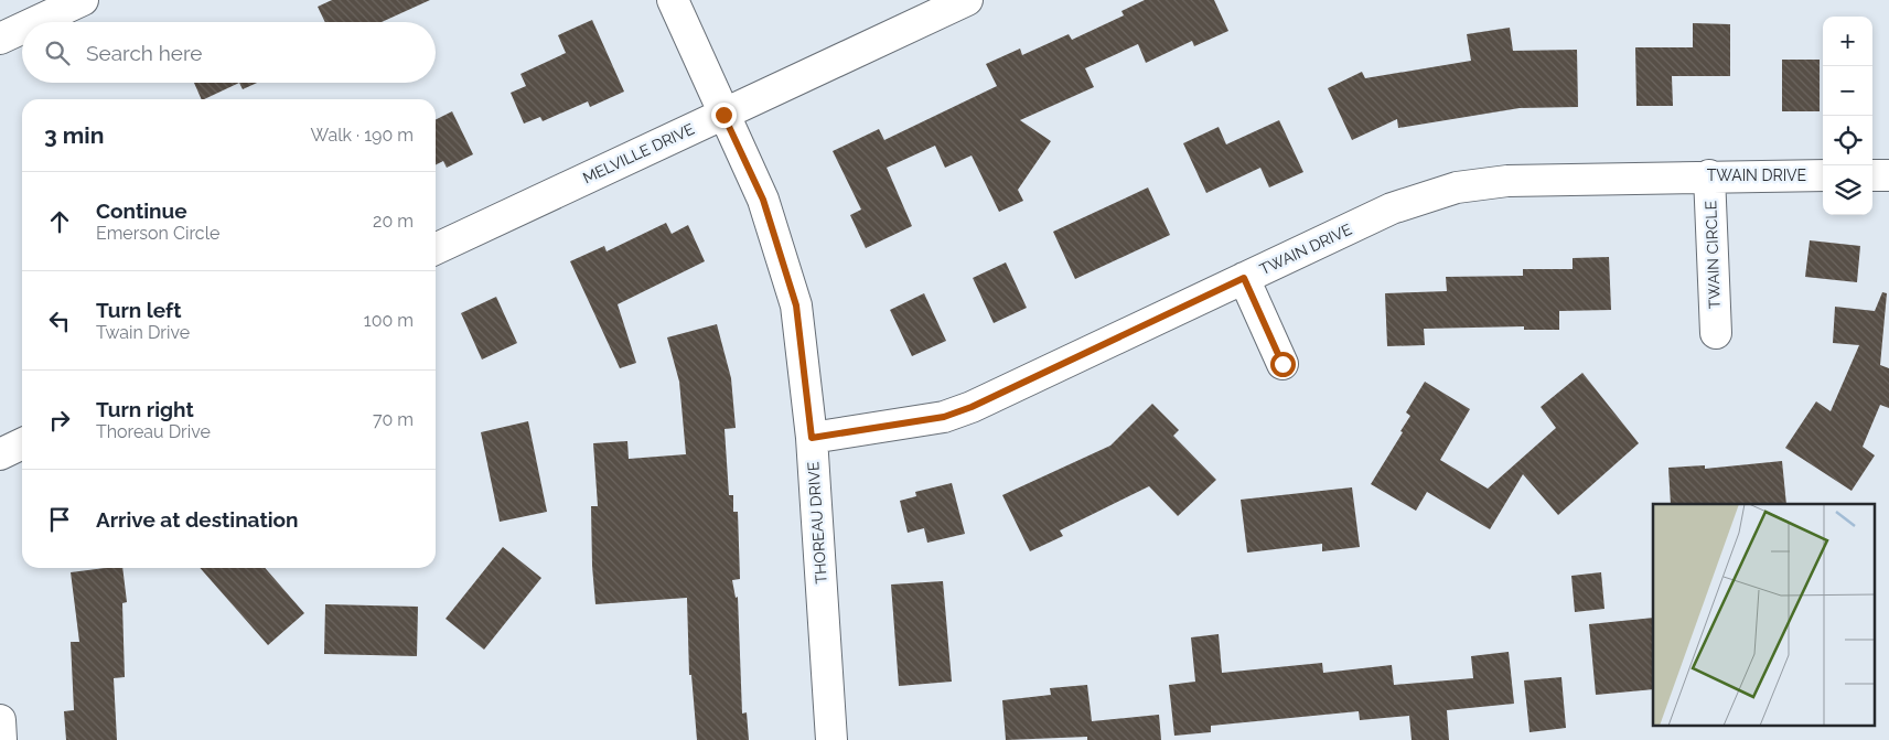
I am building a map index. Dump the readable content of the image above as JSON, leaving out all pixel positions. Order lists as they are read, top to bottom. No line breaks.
{"streets":{"street":["MELVILLE DRIVE","TWAIN DRIVE","TWAIN CIRCLE","THOREAU DRIVE"]},"crossings":[["MELVILLE DRIVE","THOREAU DRIVE"],["TWAIN DRIVE","TWAIN CIRCLE"],["TWAIN DRIVE","THOREAU DRIVE"]],"page":{"map_buttons":["+","−"],"search":"Search here","heading":["3 min","Walk · 190 m"],"list":[["Continue","Emerson Circle","20 m"],["Turn left","Twain Drive","100 m"],["Turn right","Thoreau Drive","70 m"],"Arrive at destination"]}}
